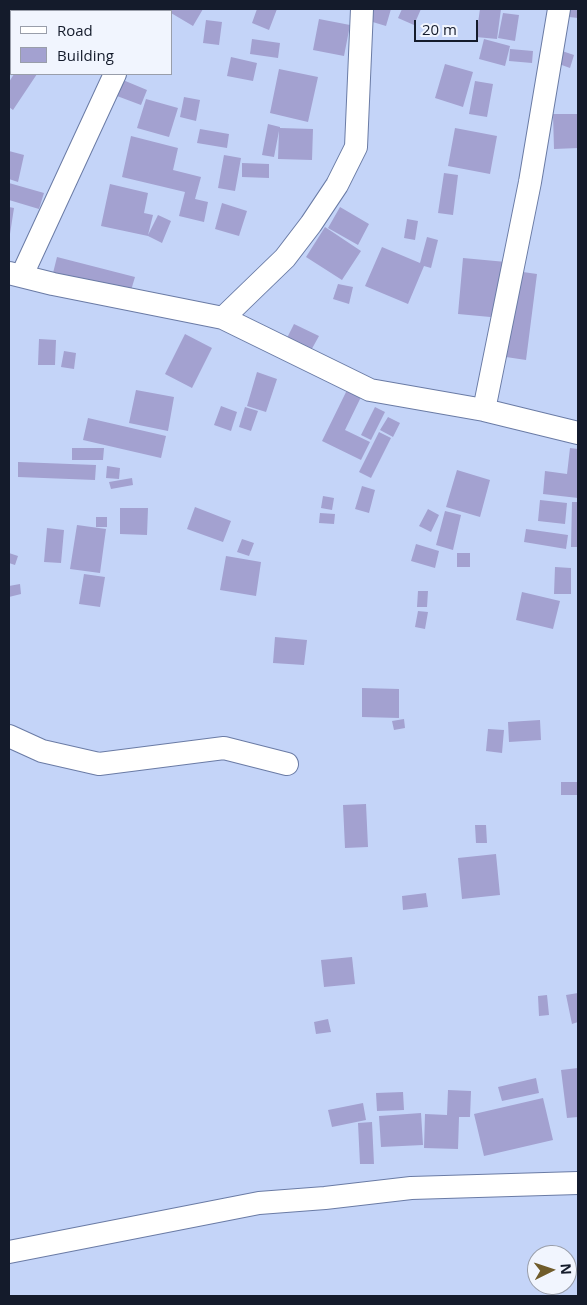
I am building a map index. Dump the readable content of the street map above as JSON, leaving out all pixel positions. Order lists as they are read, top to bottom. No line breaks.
{"legend":["Road","Building"],"scale_bar":"20 m","north":"right"}
